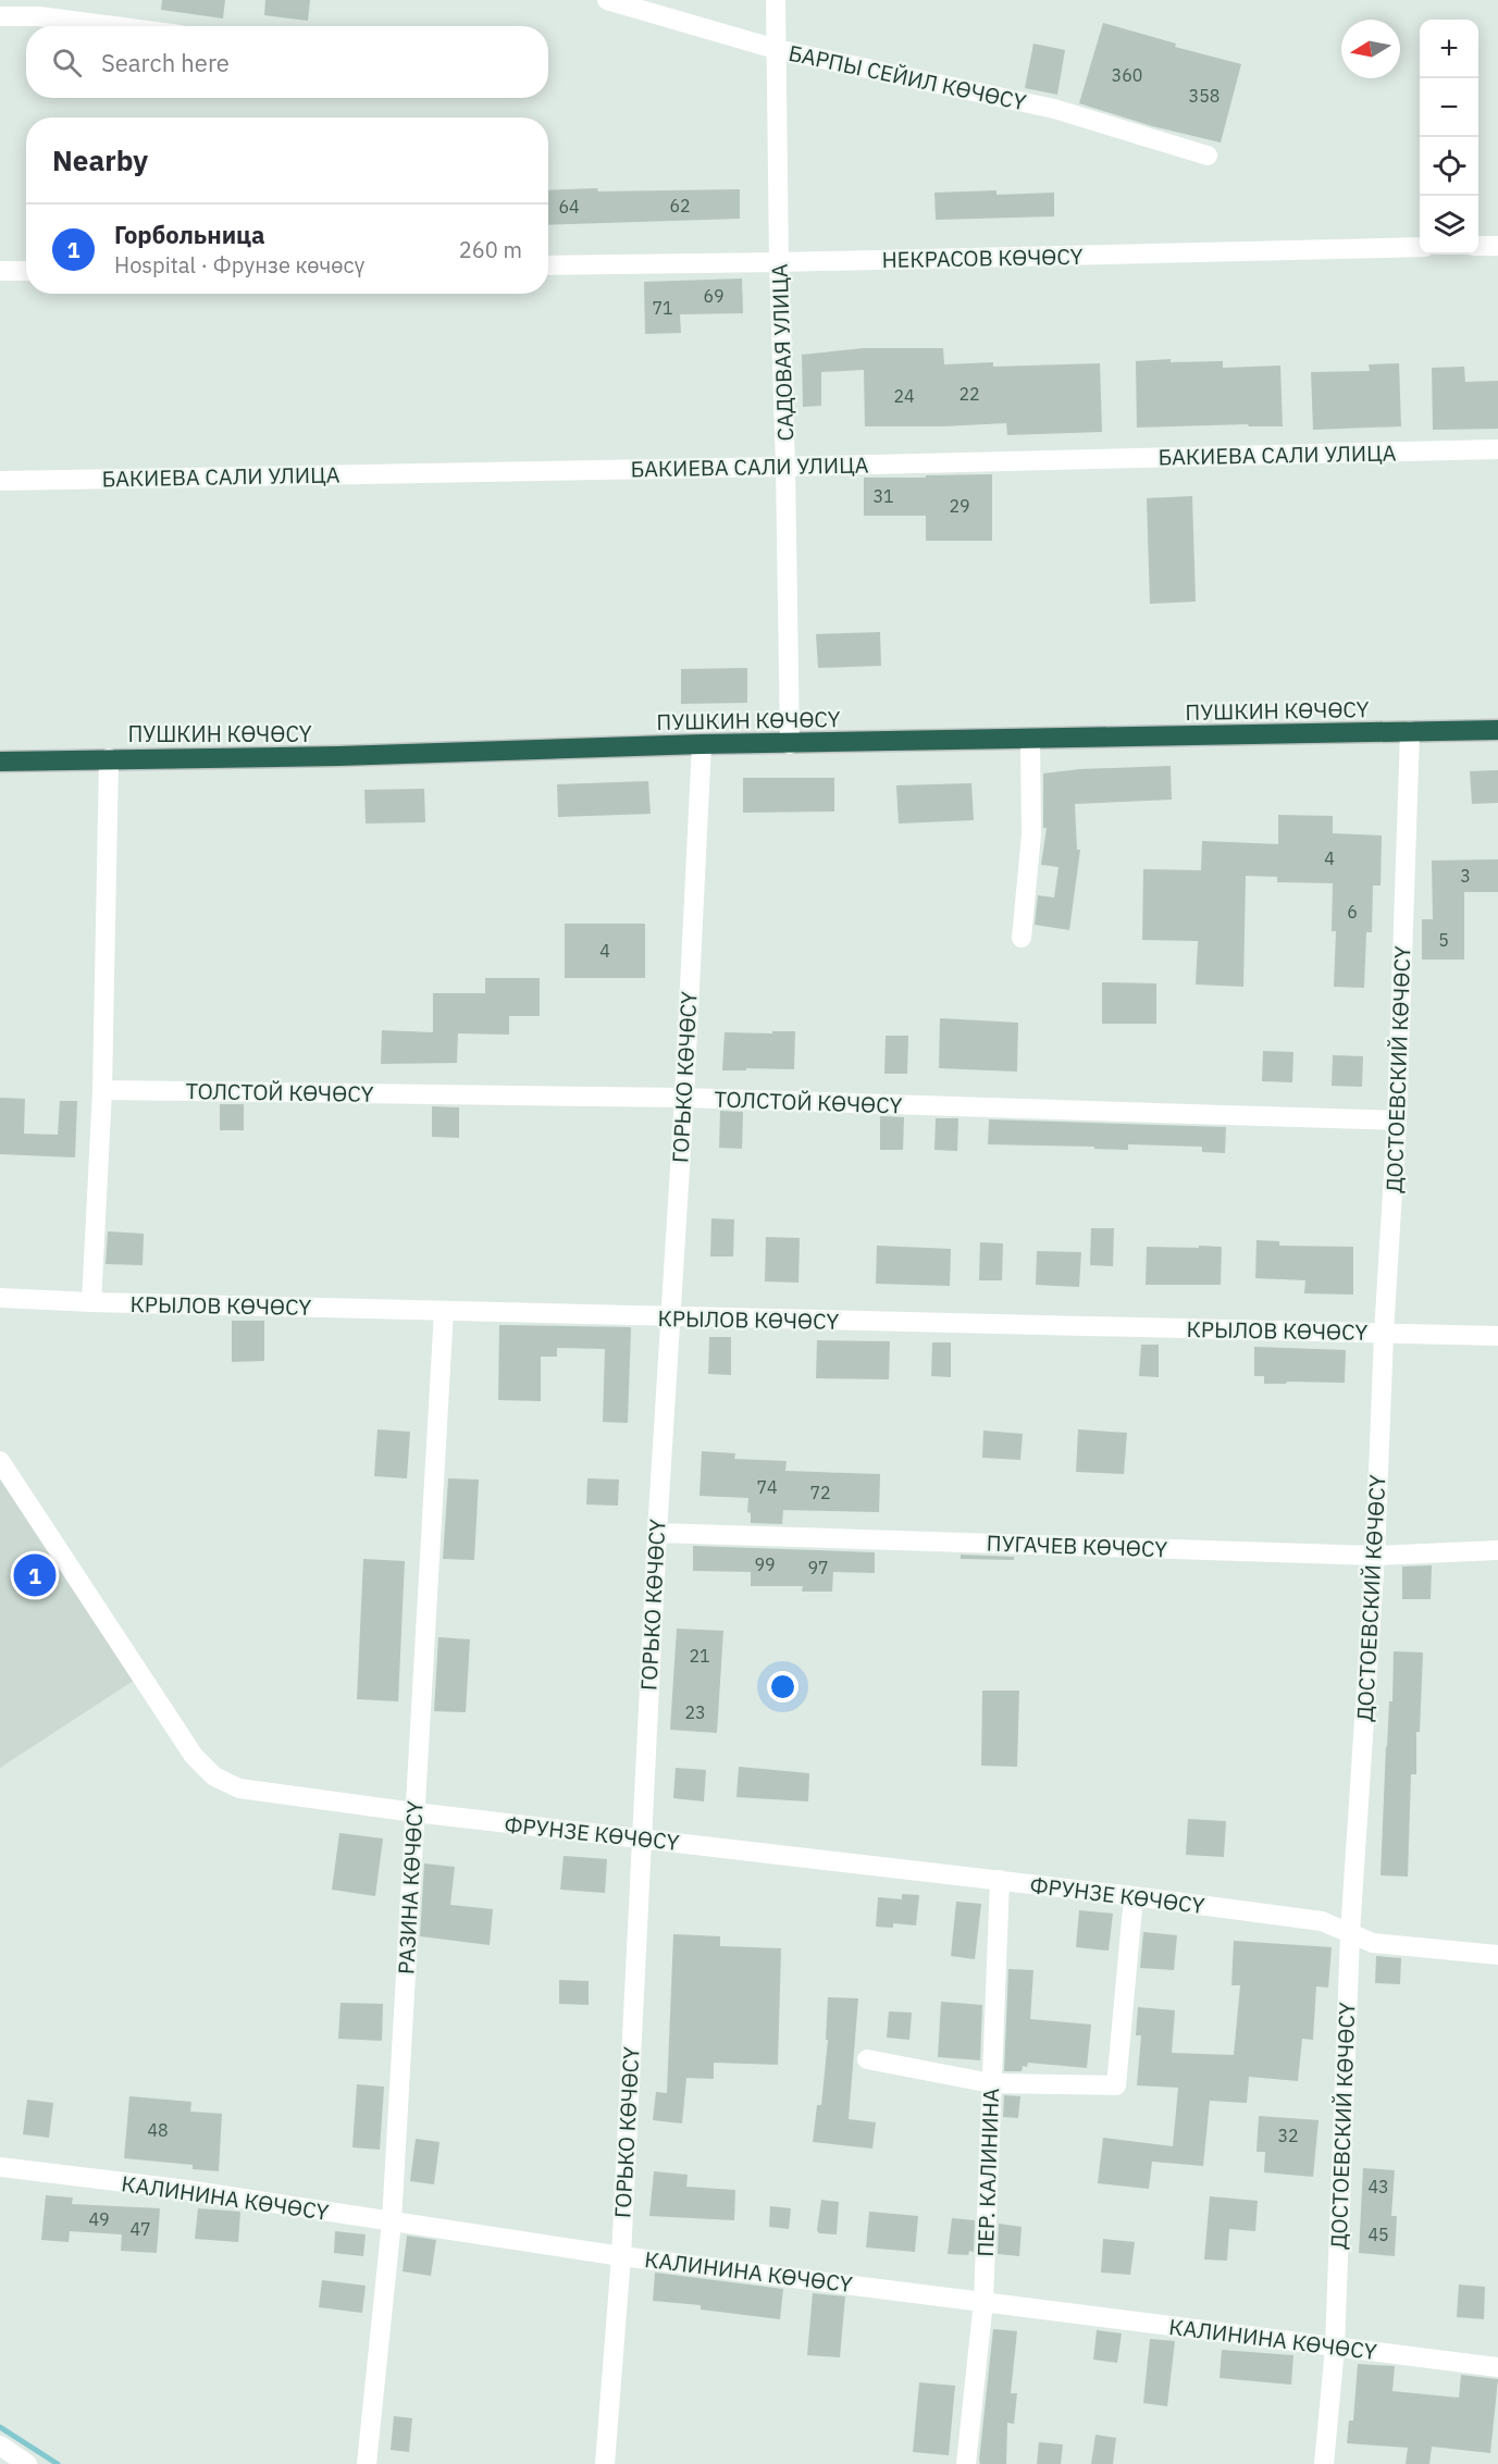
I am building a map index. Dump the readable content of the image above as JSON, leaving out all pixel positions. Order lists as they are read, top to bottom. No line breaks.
{"streets":{"highway":["ПУШКИН КӨЧӨСҮ"],"street":["БАРПЫ СЕЙИЛ КӨЧӨСҮ","НЕКРАСОВ КӨЧӨСҮ","САДОВАЯ УЛИЦА","БАКИЕВА САЛИ УЛИЦА","ДОСТОЕВСКИЙ КӨЧӨСҮ","ГОРЬКО КӨЧӨСҮ","ТОЛСТОЙ КӨЧӨСҮ","КРЫЛОВ КӨЧӨСҮ","ПУГАЧЕВ КӨЧӨСҮ","ФРУНЗЕ КӨЧӨСҮ","РАЗИНА КӨЧӨСҮ","ПЕР. КАЛИНИНА","КАЛИНИНА КӨЧӨСҮ"]},"crossings":[["БАРПЫ СЕЙИЛ КӨЧӨСҮ","САДОВАЯ УЛИЦА"],["НЕКРАСОВ КӨЧӨСҮ","САДОВАЯ УЛИЦА"],["САДОВАЯ УЛИЦА","БАКИЕВА САЛИ УЛИЦА"],["САДОВАЯ УЛИЦА","ПУШКИН КӨЧӨСҮ"],["ПУШКИН КӨЧӨСҮ","ДОСТОЕВСКИЙ КӨЧӨСҮ"],["ПУШКИН КӨЧӨСҮ","ГОРЬКО КӨЧӨСҮ"],["ДОСТОЕВСКИЙ КӨЧӨСҮ","ТОЛСТОЙ КӨЧӨСҮ"],["ДОСТОЕВСКИЙ КӨЧӨСҮ","КРЫЛОВ КӨЧӨСҮ"],["ДОСТОЕВСКИЙ КӨЧӨСҮ","ПУГАЧЕВ КӨЧӨСҮ"],["ДОСТОЕВСКИЙ КӨЧӨСҮ","ФРУНЗЕ КӨЧӨСҮ"],["ДОСТОЕВСКИЙ КӨЧӨСҮ","КАЛИНИНА КӨЧӨСҮ"],["ГОРЬКО КӨЧӨСҮ","ТОЛСТОЙ КӨЧӨСҮ"],["ГОРЬКО КӨЧӨСҮ","КРЫЛОВ КӨЧӨСҮ"],["ГОРЬКО КӨЧӨСҮ","ПУГАЧЕВ КӨЧӨСҮ"],["ГОРЬКО КӨЧӨСҮ","ФРУНЗЕ КӨЧӨСҮ"],["ГОРЬКО КӨЧӨСҮ","КАЛИНИНА КӨЧӨСҮ"],["КРЫЛОВ КӨЧӨСҮ","РАЗИНА КӨЧӨСҮ"],["ФРУНЗЕ КӨЧӨСҮ","РАЗИНА КӨЧӨСҮ"],["ФРУНЗЕ КӨЧӨСҮ","ПЕР. КАЛИНИНА"],["РАЗИНА КӨЧӨСҮ","КАЛИНИНА КӨЧӨСҮ"],["ПЕР. КАЛИНИНА","КАЛИНИНА КӨЧӨСҮ"]],"house_numbers":["360","358","62","64","69","71","22","24","31","29","4","3","6","5","4","74","72","99","97","21","23","48","32","43","49","47","45"],"north":"left","page":{"map_buttons":["+","−"],"search":"Search here","heading":"Nearby","list":[{"mark":"1","name":"Горбольница","note":"Hospital · Фрунзе көчөсү","value":"260 m"}],"pins":"1"}}
